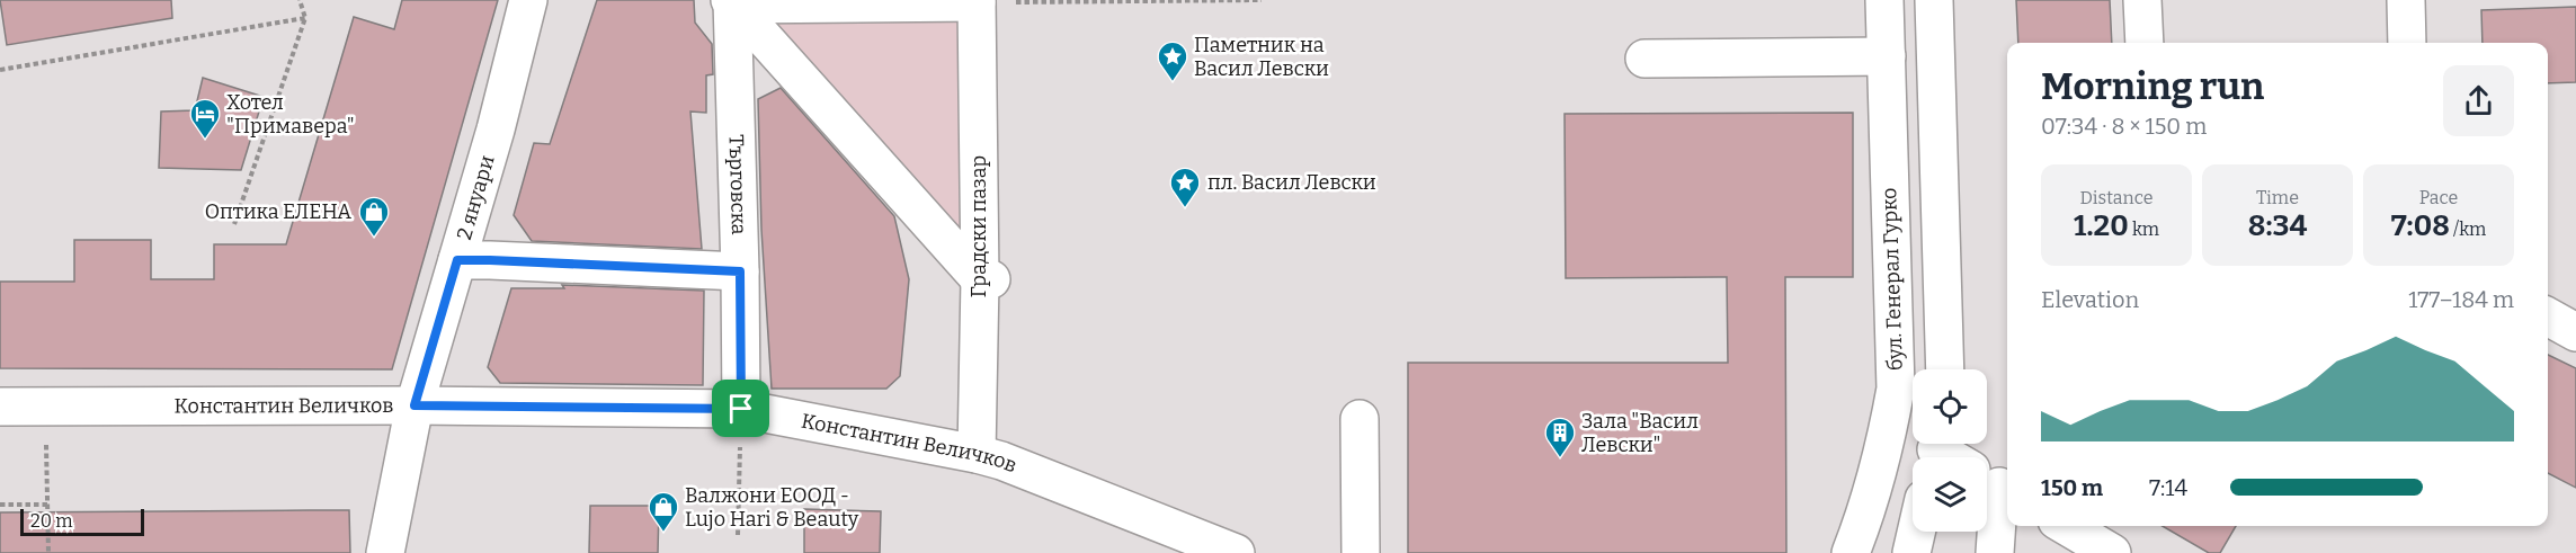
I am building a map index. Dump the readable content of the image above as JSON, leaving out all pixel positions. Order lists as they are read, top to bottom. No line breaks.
{"streets":{"street":["Търговска","2 януари","Градски пазар","бул. Генерал Гурко","Константин Величков"]},"crossings":[["Търговска","Константин Величков"],["2 януари","Константин Величков"],["Градски пазар","Константин Величков"]],"places":{"place":["Паметник на Васил Левски","пл. Васил Левски"],"hotel":["Хотел \"Примавера\""],"shop":["Оптика ЕЛЕНА","Валжони ЕООД - Lujo Hari & Beauty"],"building":["Зала \"Васил Левски\""]},"scale_bar":"20 m","page":{"heading":["Morning run","07:34 · 8 × 150 m"],"stats":[["Distance","1.20 km"],["Time","8:34"],["Pace","7:08 /km"]],"chart":["Elevation","177–184 m"],"list":[{"name":"150 m","note":"7:14"}],"scale":"20 m"}}
